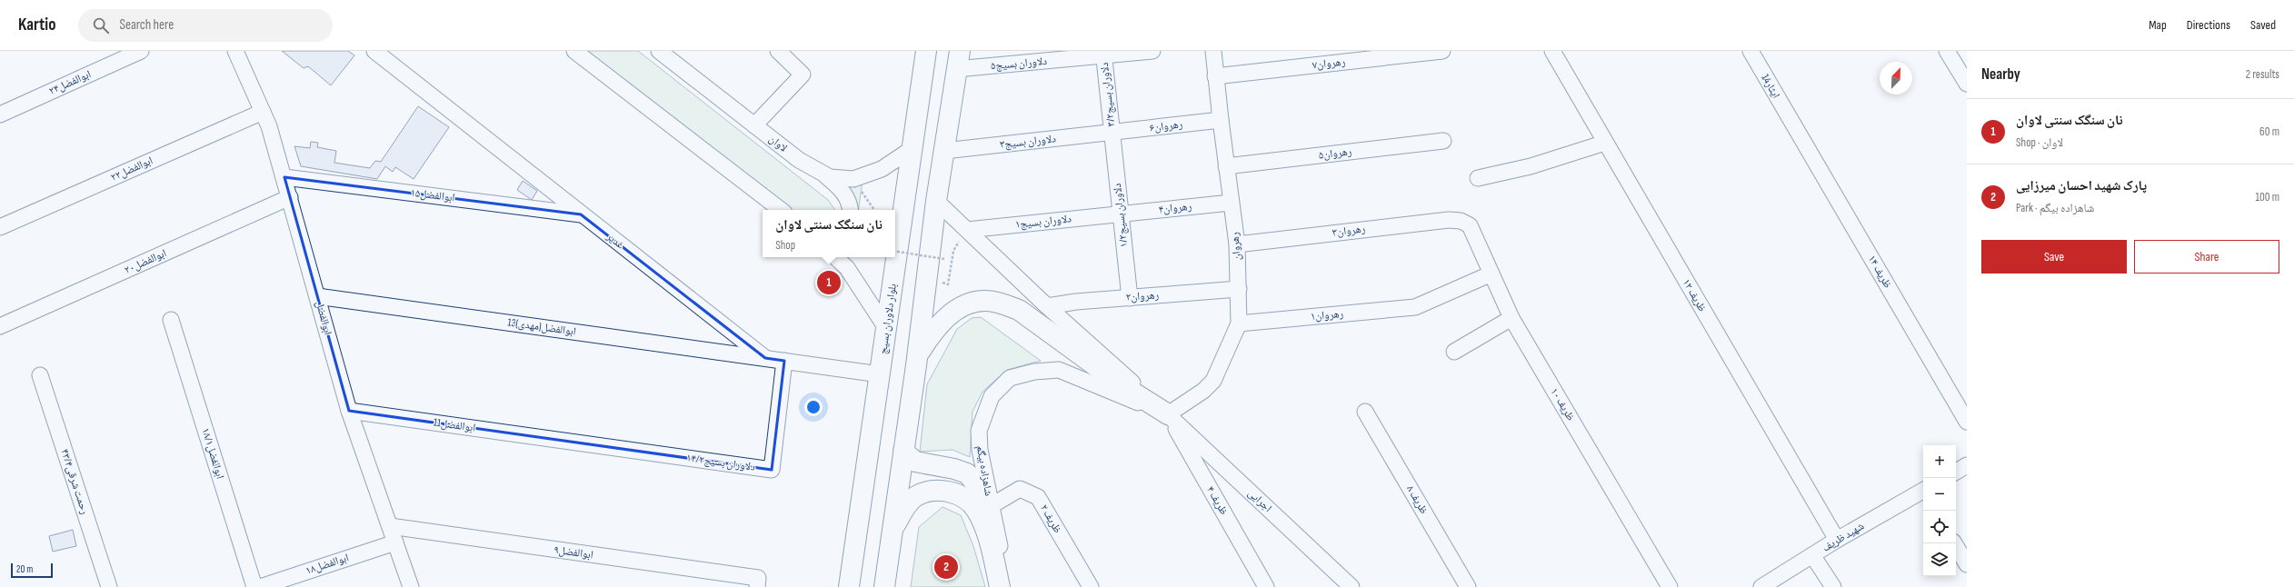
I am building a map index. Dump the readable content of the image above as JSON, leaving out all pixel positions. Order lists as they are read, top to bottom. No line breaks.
{"streets":{"main road":["بلوار دلاوران بسیج"],"street":["دلاوران بسیج۵","رهروان۷","ابوالفضل۲۴","ایثار14","دلاوران بسیج۳/۲","رهروان۶","دلاوران بسیج۳","لاوان","رهروان۵","ابوالفضل۲۲","ابوالفضل۱۵","رهروان۴","دلاوران بسیج۱/۲","دلاوران بسیج۱","رهروان۳","غدیر","رهروان","ابوالفضل۲۰","ظریف ۱۴","ظریف ۱۲","رهروان۲","رهروان۱","ابوالفضل","13ابوالفضل(مهدی)","ظریف ۱۰","11ابوالفضل","ابوالفضل۱۸/۱","۱۴/۲دلاوران بسیج","شاهزاده بیگم","۴۳/۴رحمت شرقی","ظریف ۸","ظریف ۴","اجرایی","ظریف ۲","شهید ظریف","ابوالفضل۹","ابوالفضل۱۸"]},"crossings":[["دلاوران بسیج۵","دلاوران بسیج۳/۲"],["رهروان۷","رهروان"],["ایثار14","ظریف ۱۴"],["دلاوران بسیج۳/۲","رهروان۶"],["دلاوران بسیج۳/۲","دلاوران بسیج۳"],["دلاوران بسیج۳/۲","دلاوران بسیج۱/۲"],["رهروان۶","دلاوران بسیج۳"],["رهروان۶","دلاوران بسیج۱/۲"],["رهروان۶","رهروان"],["دلاوران بسیج۳","دلاوران بسیج۱/۲"],["لاوان","بلوار دلاوران بسیج"],["رهروان۵","رهروان"],["ابوالفضل۲۲","ابوالفضل"],["ابوالفضل۱۵","غدیر"],["ابوالفضل۱۵","ابوالفضل"],["رهروان۴","دلاوران بسیج۱/۲"],["رهروان۴","دلاوران بسیج۱"],["رهروان۴","رهروان"],["دلاوران بسیج۱/۲","دلاوران بسیج۱"],["دلاوران بسیج۱/۲","رهروان۲"],["دلاوران بسیج۱","اجرایی"],["رهروان۳","رهروان"],["رهروان۳","ظریف ۱۰"],["غدیر","بلوار دلاوران بسیج"],["غدیر","13ابوالفضل(مهدی)"],["غدیر","۱۴/۲دلاوران بسیج"],["رهروان","رهروان۲"],["رهروان","رهروان۱"],["رهروان","شاهزاده بیگم"],["رهروان","ظریف ۴"],["رهروان","اجرایی"],["ابوالفضل۲۰","ابوالفضل"],["ظریف ۱۲","شهید ظریف"],["رهروان۲","اجرایی"],["رهروان۱","ظریف ۱۰"],["ابوالفضل","13ابوالفضل(مهدی)"],["ابوالفضل","11ابوالفضل"],["ابوالفضل","ابوالفضل۹"],["ابوالفضل","ابوالفضل۱۸"],["11ابوالفضل","۱۴/۲دلاوران بسیج"],["شاهزاده بیگم","ظریف ۴"],["شاهزاده بیگم","اجرایی"],["شاهزاده بیگم","ظریف ۲"],["ظریف ۴","اجرایی"]],"scale_bar":"20 m","north":"top right","page":{"header":"Kartio","search":"Search here","nav":["Map","Directions","Saved"],"heading":["Nearby","2 results"],"list":[{"mark":"1","name":"نان سنگک سنتی لاوان","note":"Shop · لاوان","value":"60 m"},{"mark":"2","name":"پارک شهید احسان میرزایی","note":"Park · شاهزاده بیگم","value":"100 m"}],"popup":["نان سنگک سنتی لاوان","Shop"],"buttons":["Save","Share"],"pins":["1","2"],"map_buttons":["+","−"],"scale":"20 m"}}
